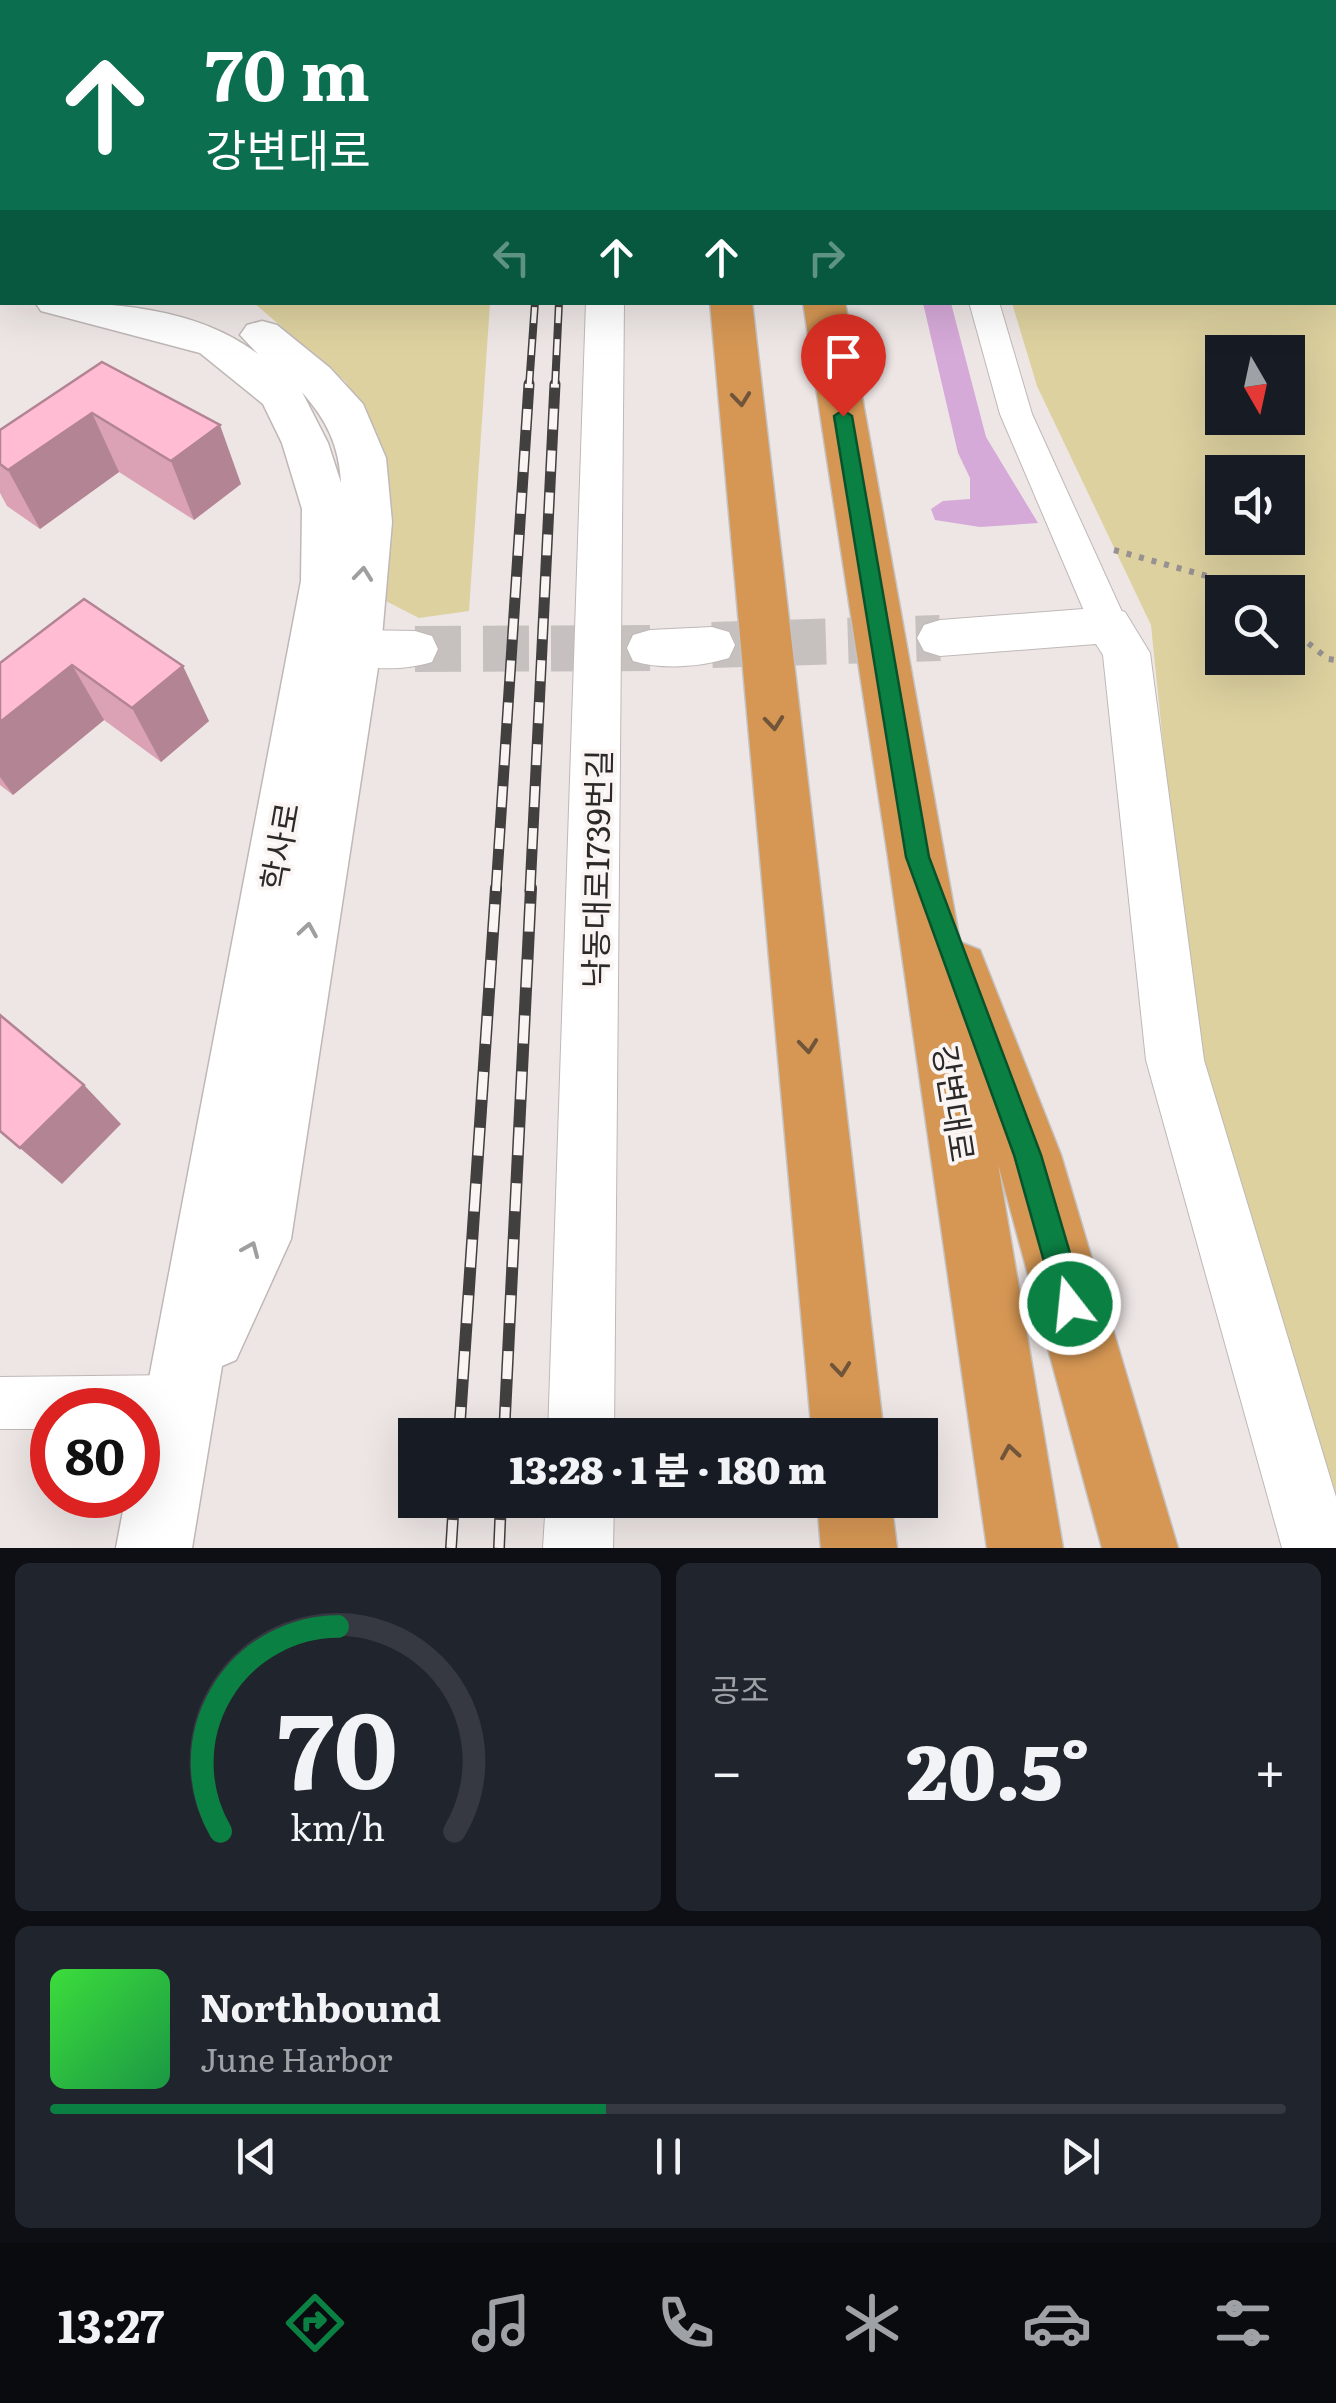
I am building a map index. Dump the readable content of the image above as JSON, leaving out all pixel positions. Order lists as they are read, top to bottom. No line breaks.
{"streets":{"highway":["강변대로"],"main road":["학사로"],"street":["낙동대로1739번길"]},"north":"bottom","page":{"turn":["70 m","강변대로"],"limit":"80","trip":"13:28 · 1 분 · 180 m","tile":"공조","heat":["−","20.5°","+"],"song":["Northbound","June Harbor"],"tabs":"13:27","gauge":["70","km/h"]}}
